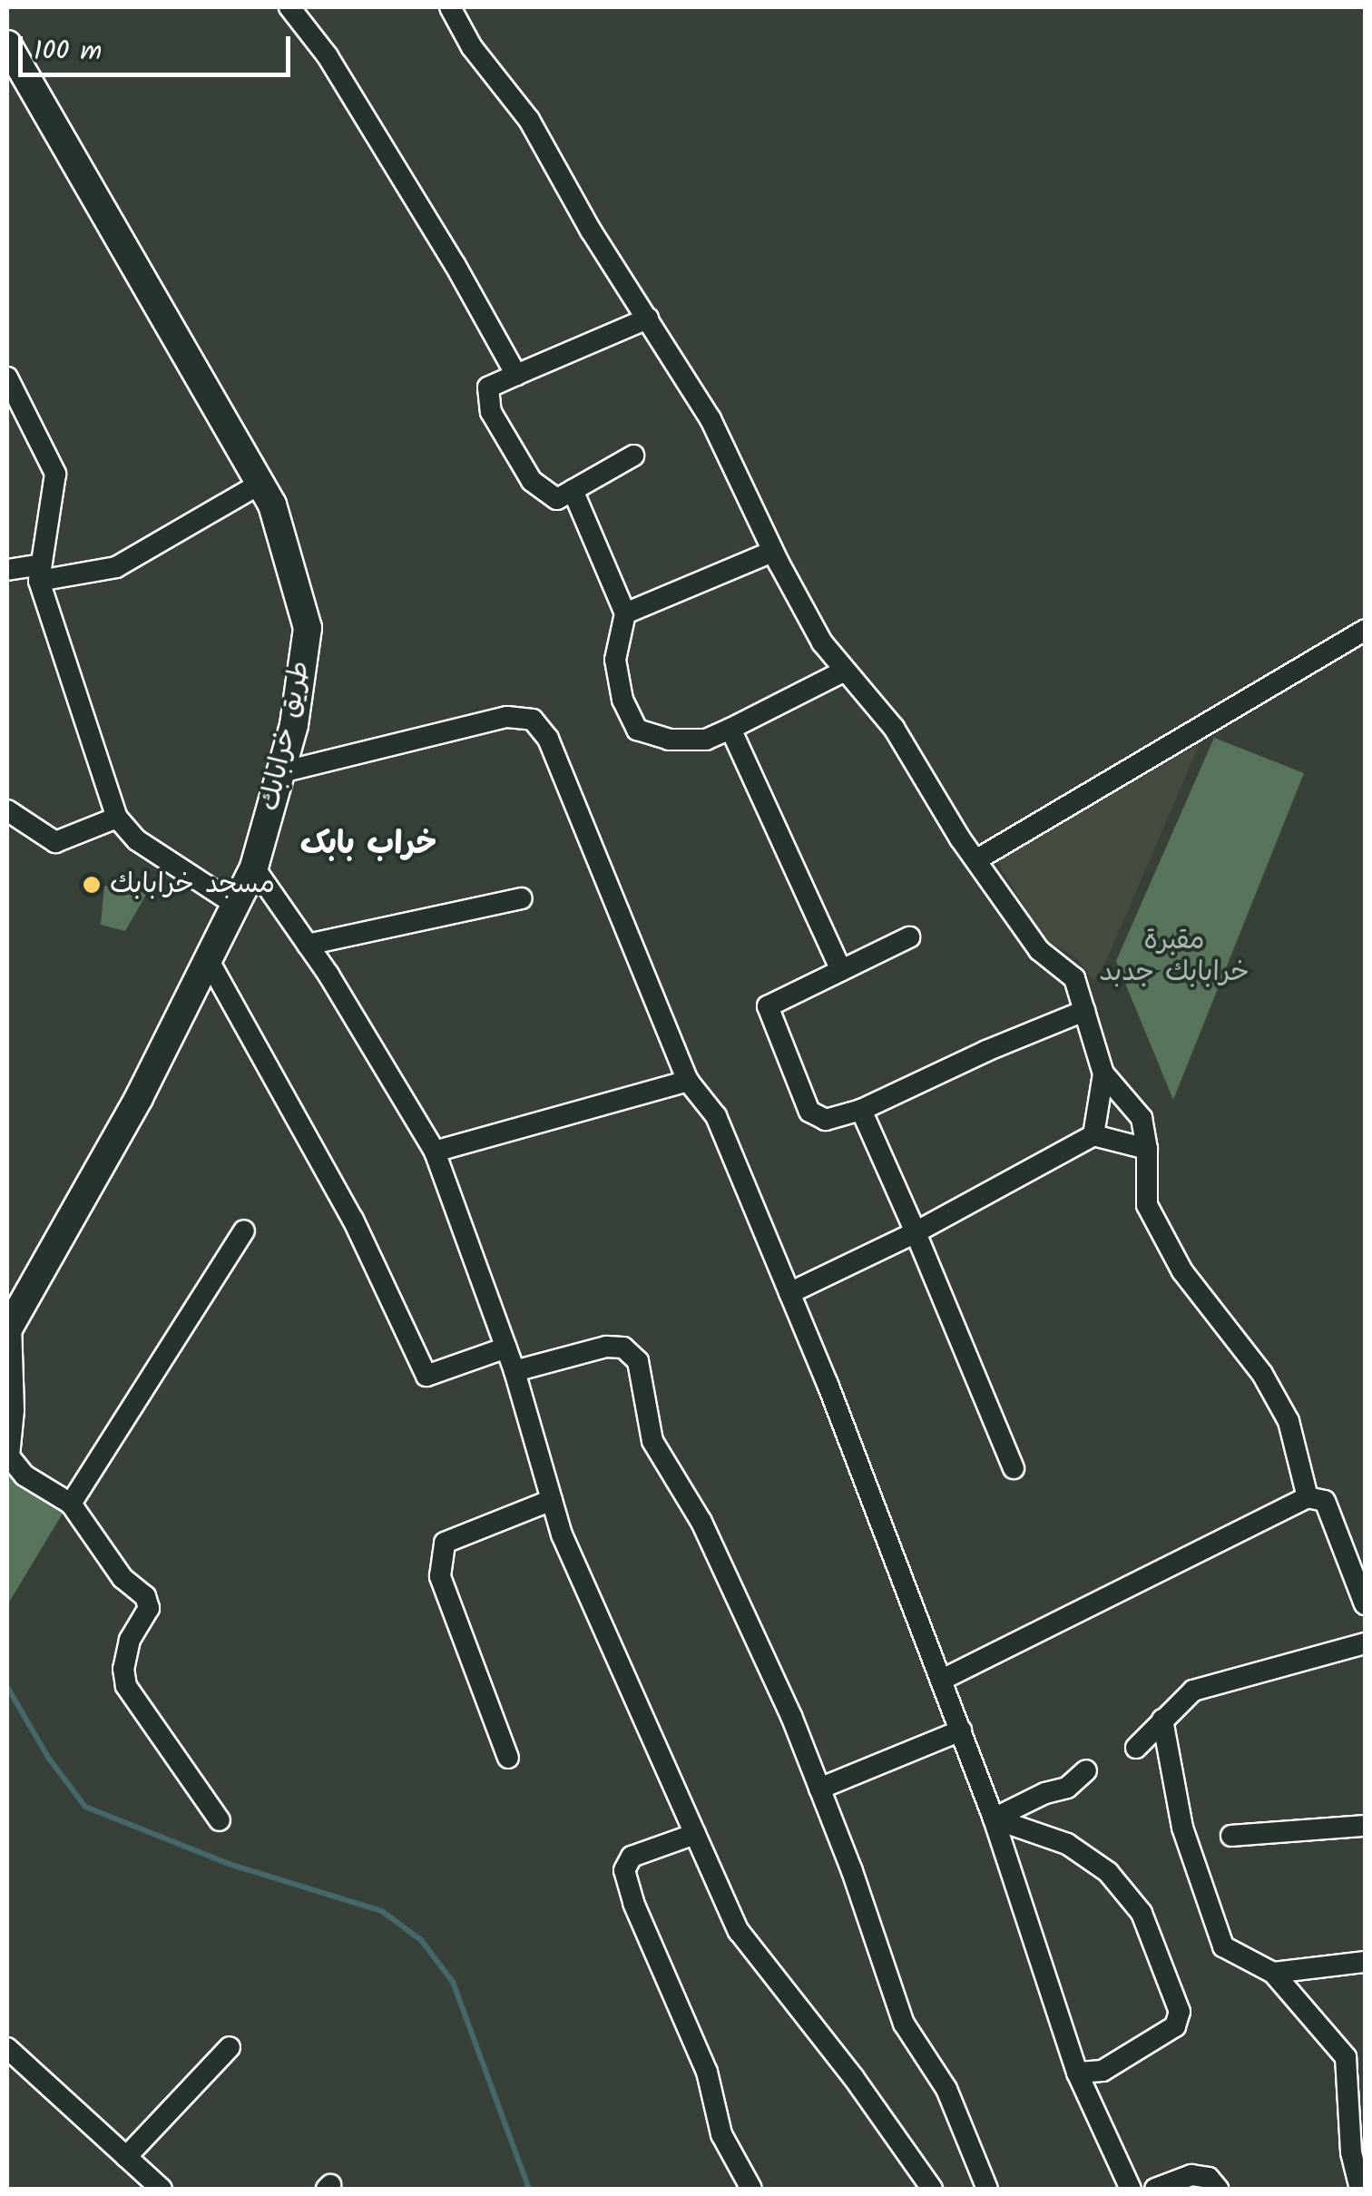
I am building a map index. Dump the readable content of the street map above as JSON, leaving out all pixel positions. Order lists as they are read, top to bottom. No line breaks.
{"streets":{"main road":["طريق خرابابك"]},"districts":["خراب بابک"],"parks":["مقبرة خرابابك جدبد"],"places":["مسجد خرابابك"],"scale_bar":"100 m"}
